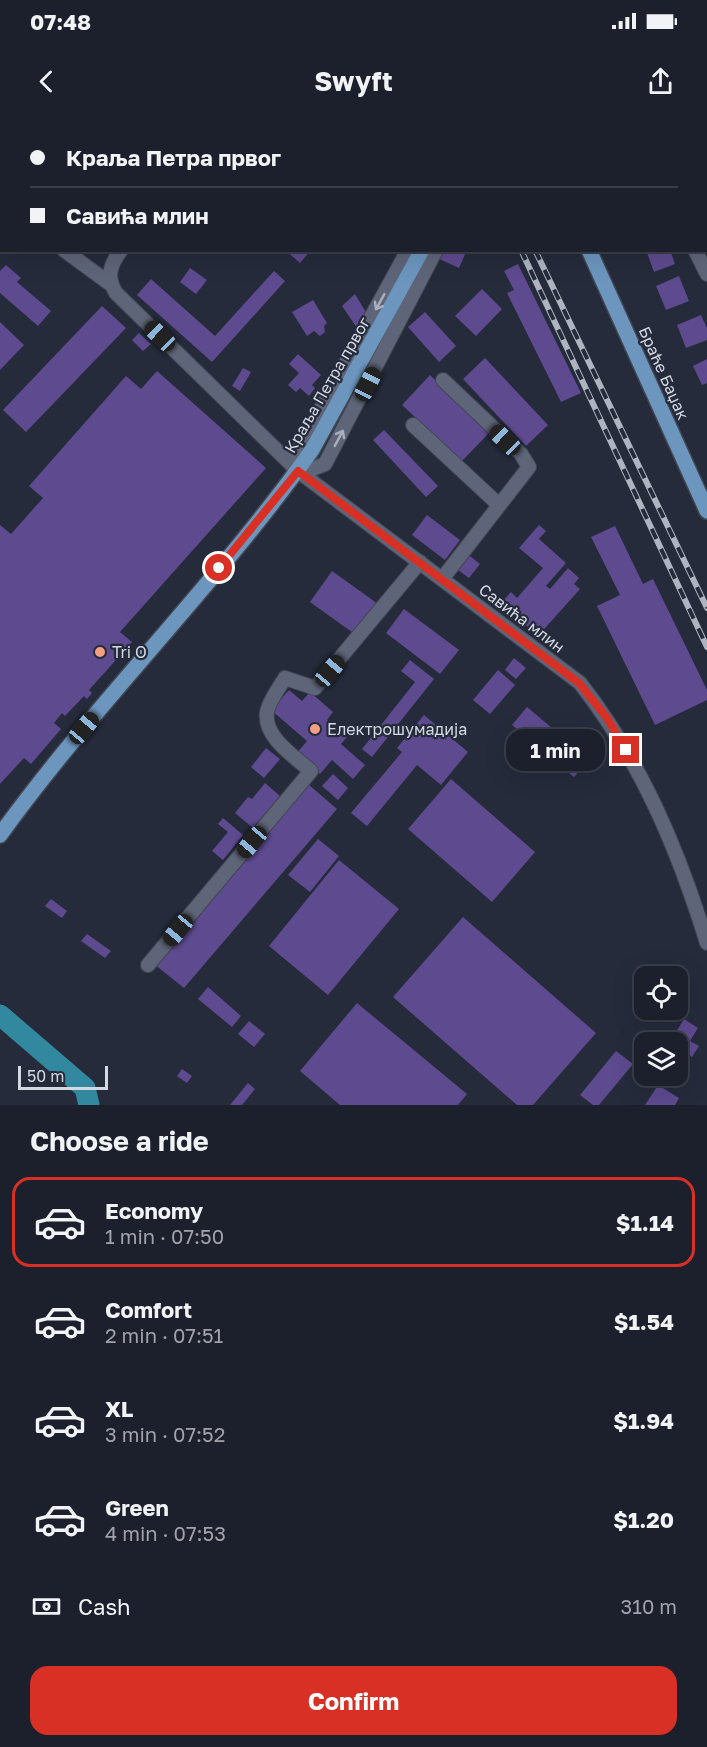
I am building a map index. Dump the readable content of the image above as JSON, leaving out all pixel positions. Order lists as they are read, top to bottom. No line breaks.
{"streets":{"main road":["Браће Баџак","Краља Петра првог"],"street":["Савића млин"]},"crossings":[["Краља Петра првог","Савића млин"]],"places":["Tri O","Електрошумадија"],"scale_bar":"50 m","page":{"status":"07:48","header":"Swyft","banner":["Краља Петра првог","Савића млин"],"bubble":"1 min","scale":"50 m","heading":"Choose a ride","list":[{"name":"Economy","note":"1 min · 07:50","value":"$1.14"},{"name":"Comfort","note":"2 min · 07:51","value":"$1.54"},{"name":"XL","note":"3 min · 07:52","value":"$1.94"},{"name":"Green","note":"4 min · 07:53","value":"$1.20"}],"pay":["Cash","310 m"],"buttons":"Confirm"}}
